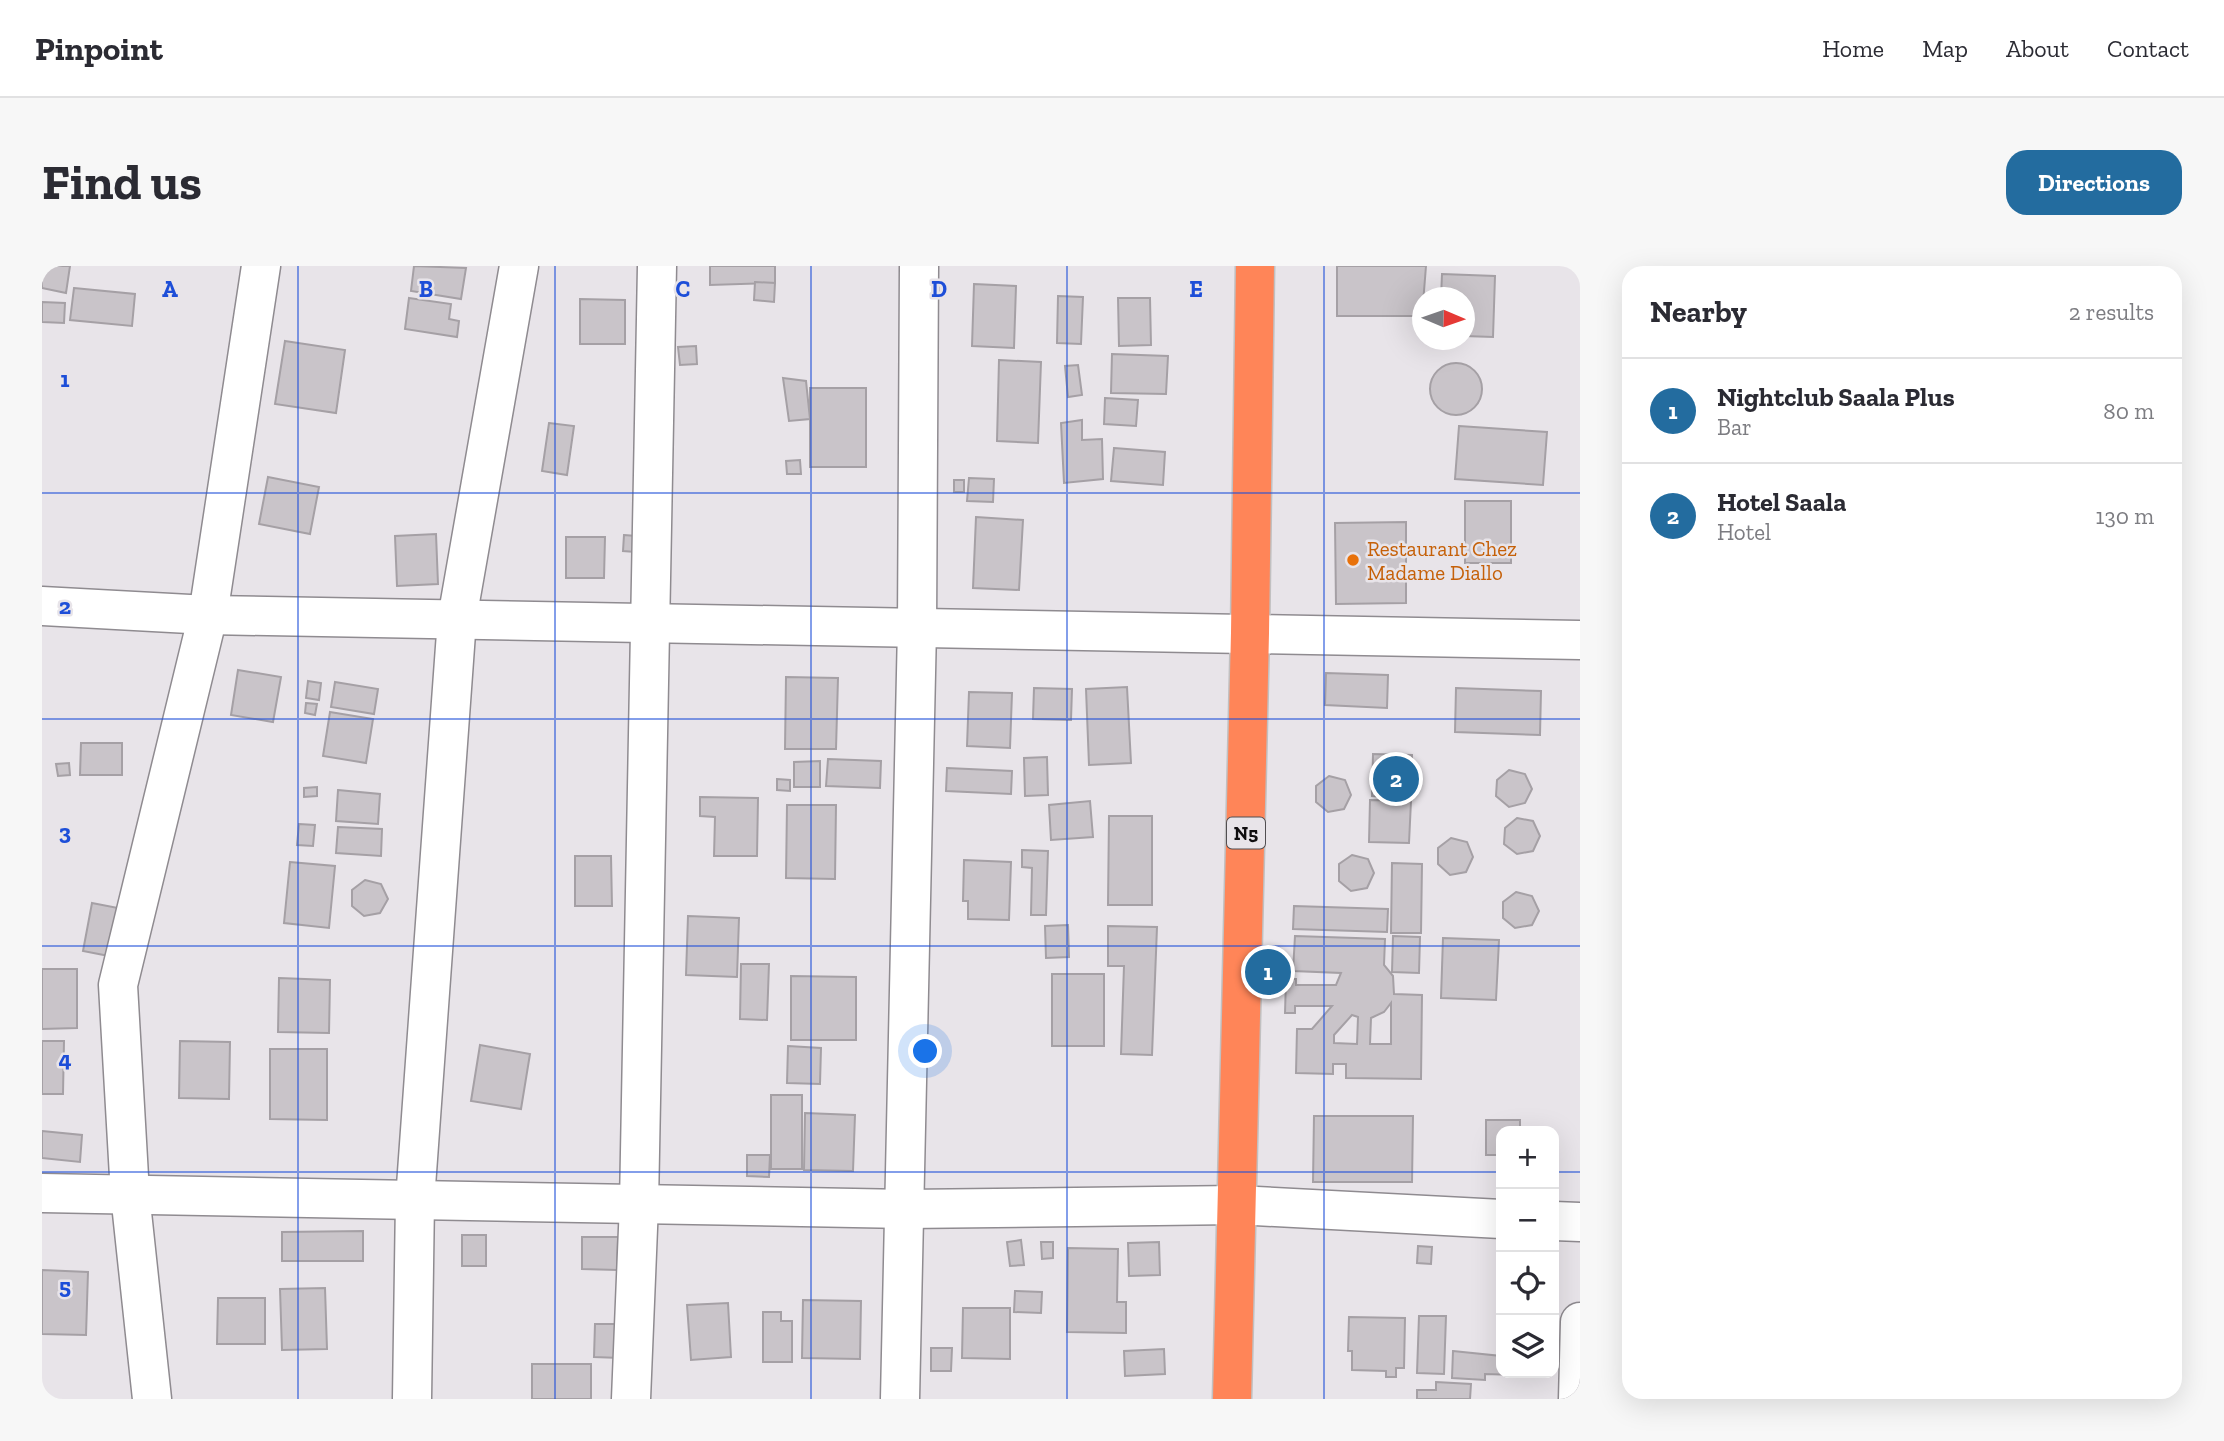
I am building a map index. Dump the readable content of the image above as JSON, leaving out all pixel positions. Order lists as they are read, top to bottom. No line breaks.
{"streets":{"highway":["N5"]},"places":["Restaurant Chez Madame Diallo"],"north":"right","page":{"header":"Pinpoint","nav":["Home","Map","About","Contact"],"buttons":"Directions","title":"Find us","heading":["Nearby","2 results"],"list":[{"mark":"1","name":"Nightclub Saala Plus","note":"Bar","value":"80 m"},{"mark":"2","name":"Hotel Saala","note":"Hotel","value":"130 m"}],"pins":["2","1"],"map_buttons":["+","−"]},"grid":{"columns":["A","B","C","D","E"],"rows":["1","2","3","4","5"]}}
